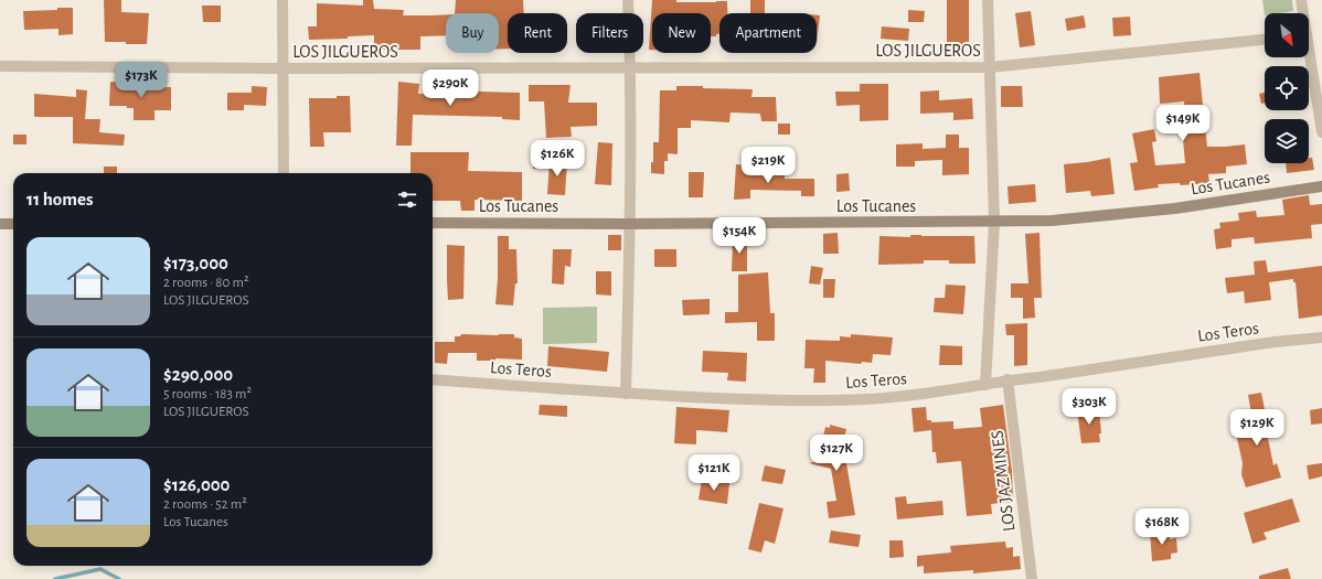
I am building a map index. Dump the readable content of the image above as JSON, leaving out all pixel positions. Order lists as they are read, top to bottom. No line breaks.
{"streets":{"street":["LOS JILGUEROS","Los Tucanes","Los Teros","LOS JAZMINES"]},"crossings":[["Los Teros","LOS JAZMINES"]],"north":"bottom right","page":{"chip":["Buy","Rent","Filters","New","Apartment"],"price":["$173K","$290K","$149K","$126K","$219K","$154K","$303K","$129K","$127K","$121K","$168K"],"heading":"11 homes","list":[{"name":"$173,000","note":"2 rooms · 80 m² · LOS JILGUEROS"},{"name":"$290,000","note":"5 rooms · 183 m² · LOS JILGUEROS"},{"name":"$126,000","note":"2 rooms · 52 m² · Los Tucanes"}]}}
